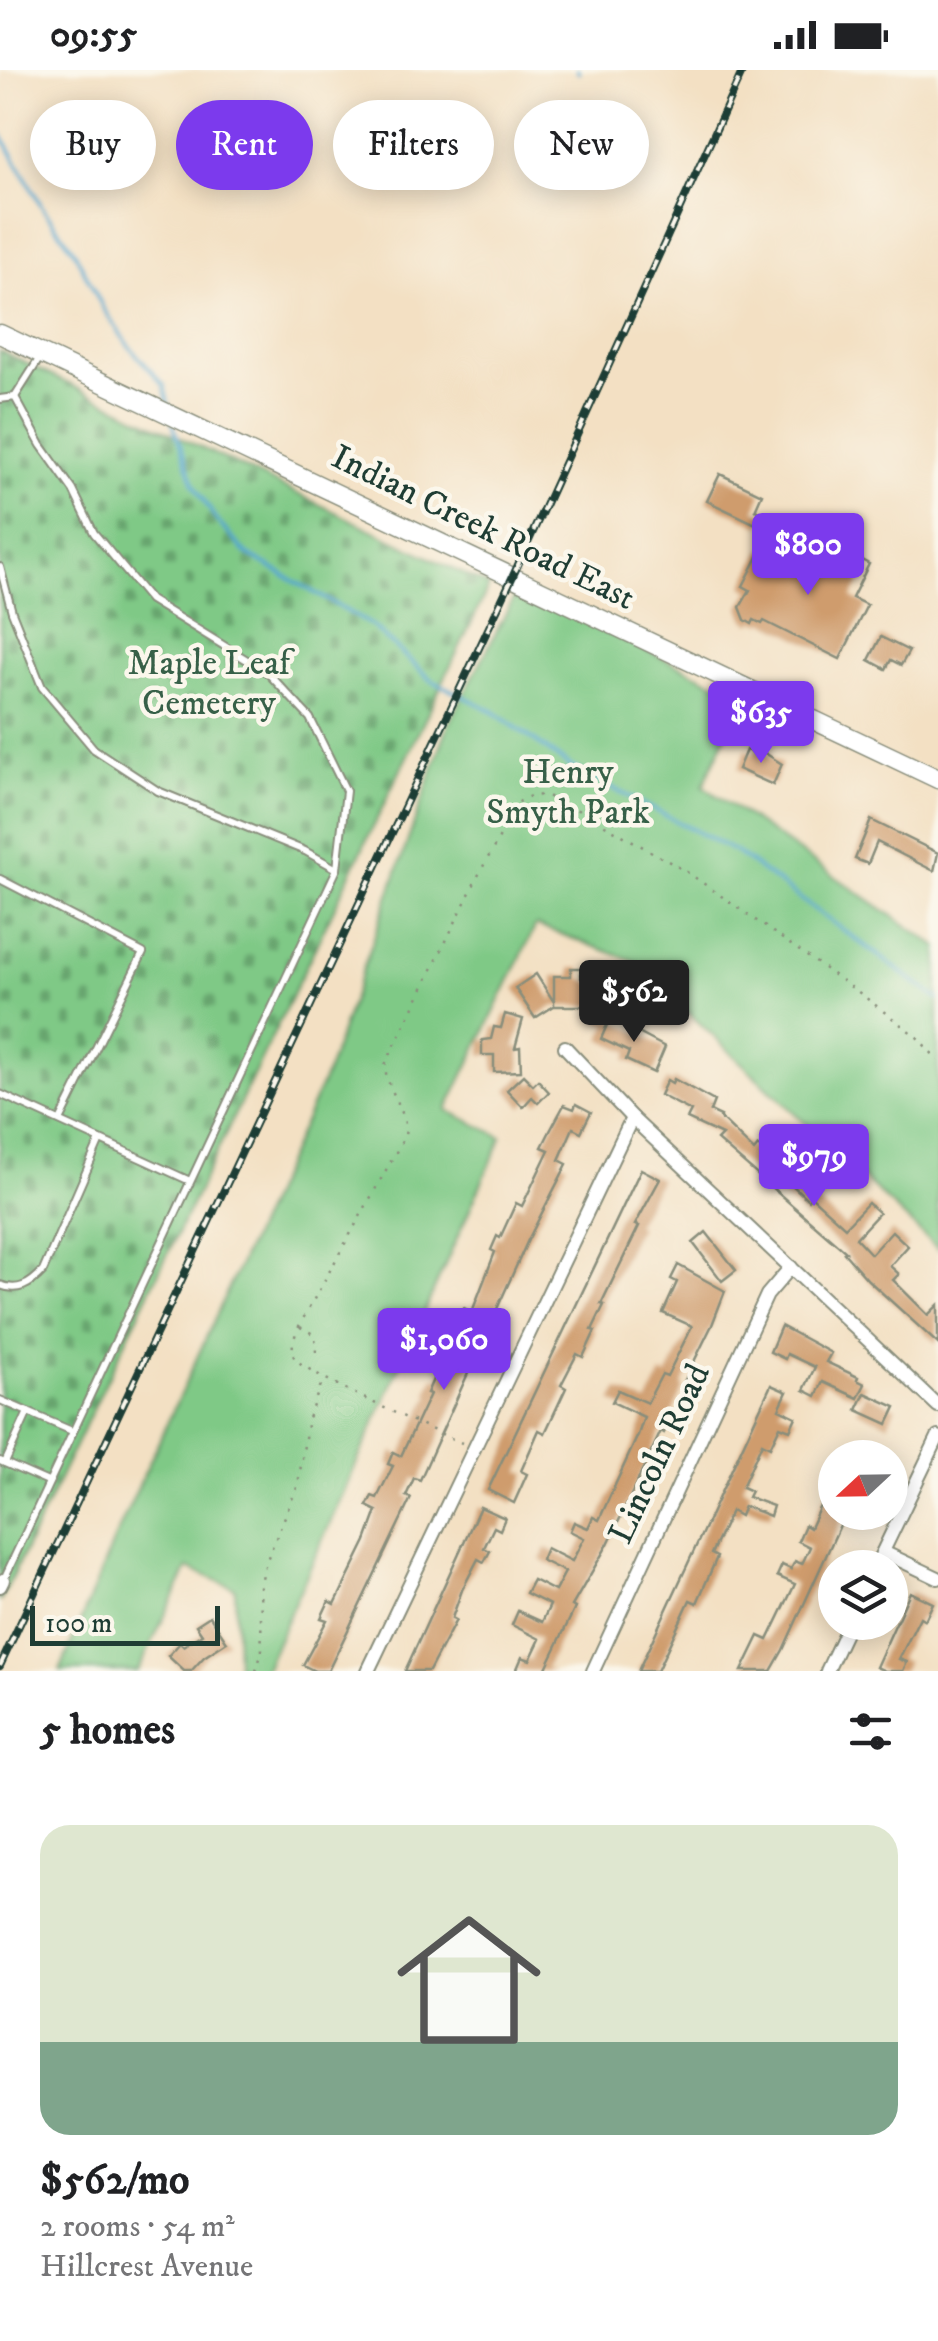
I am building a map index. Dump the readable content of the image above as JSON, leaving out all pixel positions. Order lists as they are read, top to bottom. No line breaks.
{"streets":{"main road":["Indian Creek Road East"],"street":["Lincoln Road"]},"parks":["Maple Leaf Cemetery","Henry Smyth Park"],"scale_bar":"100 m","north":"left","page":{"status":"09:55","chip":["Buy","Rent","Filters","New"],"price":["$800","$635","$562","$979","$1,060"],"scale":"100 m","heading":"5 homes","list":[{"name":"$562/mo","note":"2 rooms · 54 m² · Hillcrest Avenue"}]}}
